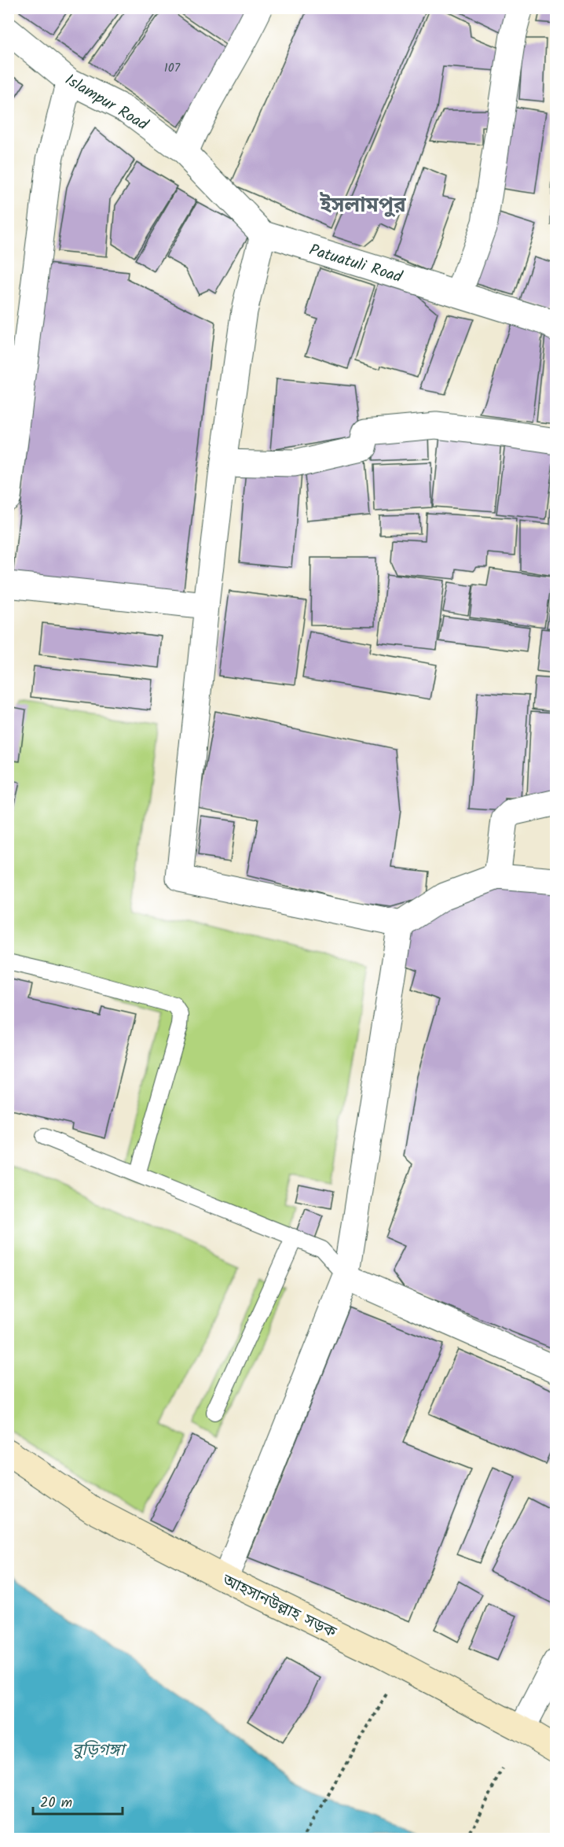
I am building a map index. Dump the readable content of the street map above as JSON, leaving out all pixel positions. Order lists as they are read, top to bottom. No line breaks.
{"streets":{"street":["Islampur Road","Patuatuli Road","আহসানউল্লাহ সড়ক"]},"crossings":[["Islampur Road","Patuatuli Road"]],"districts":["ইসলামপুর"],"water":["বুড়িগঙ্গা"],"house_numbers":["107"],"scale_bar":"20 m"}
